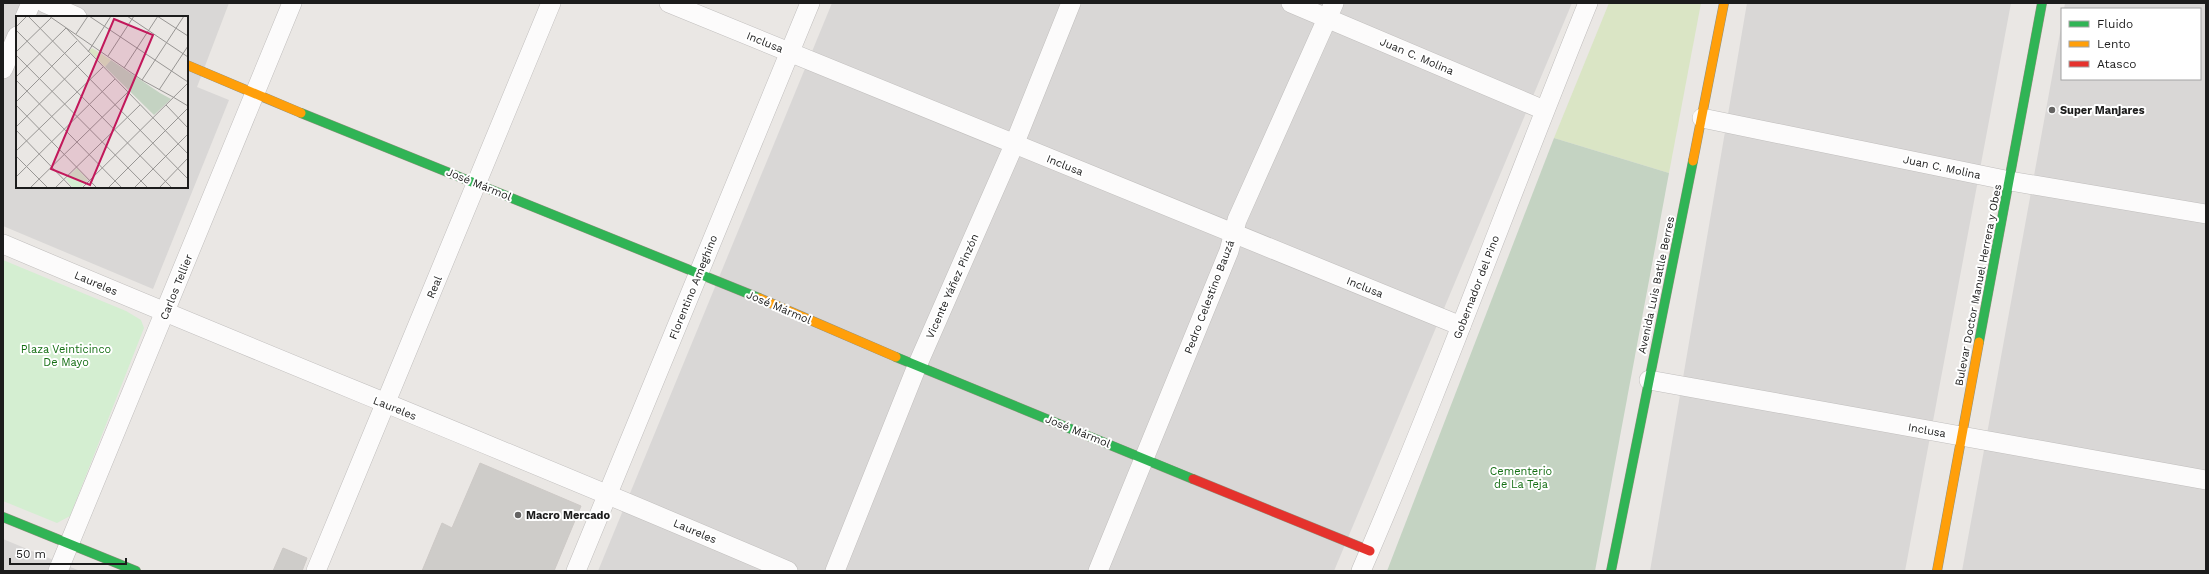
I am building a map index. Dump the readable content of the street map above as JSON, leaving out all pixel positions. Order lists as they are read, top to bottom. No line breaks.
{"streets":{"main road":["José Mármol","Avenida Luis Batlle Berres","Bulevar Doctor Manuel Herrera y Obes"],"street":["Inclusa","Juan C. Molina","Laureles","Vicente Yáñez Pinzón","Carlos Tellier","Real","Florentino Ameghino","Gobernador del Pino","Pedro Celestino Bauzá"]},"crossings":[["Inclusa","Avenida Luis Batlle Berres"],["Inclusa","Bulevar Doctor Manuel Herrera y Obes"],["Inclusa","Vicente Yáñez Pinzón"],["Inclusa","Florentino Ameghino"],["Inclusa","Gobernador del Pino"],["Inclusa","Pedro Celestino Bauzá"],["Juan C. Molina","Avenida Luis Batlle Berres"],["Juan C. Molina","Bulevar Doctor Manuel Herrera y Obes"],["Juan C. Molina","Gobernador del Pino"],["Juan C. Molina","Pedro Celestino Bauzá"],["José Mármol","Vicente Yáñez Pinzón"],["José Mármol","Carlos Tellier"],["José Mármol","Real"],["José Mármol","Florentino Ameghino"],["José Mármol","Gobernador del Pino"],["José Mármol","Pedro Celestino Bauzá"],["Laureles","Carlos Tellier"],["Laureles","Real"],["Laureles","Florentino Ameghino"]],"parks":["Plaza Veinticinco De Mayo","Cementerio de La Teja"],"places":["Super Manjares","Macro Mercado"],"legend":["Fluido","Lento","Atasco"],"scale_bar":"50 m"}
